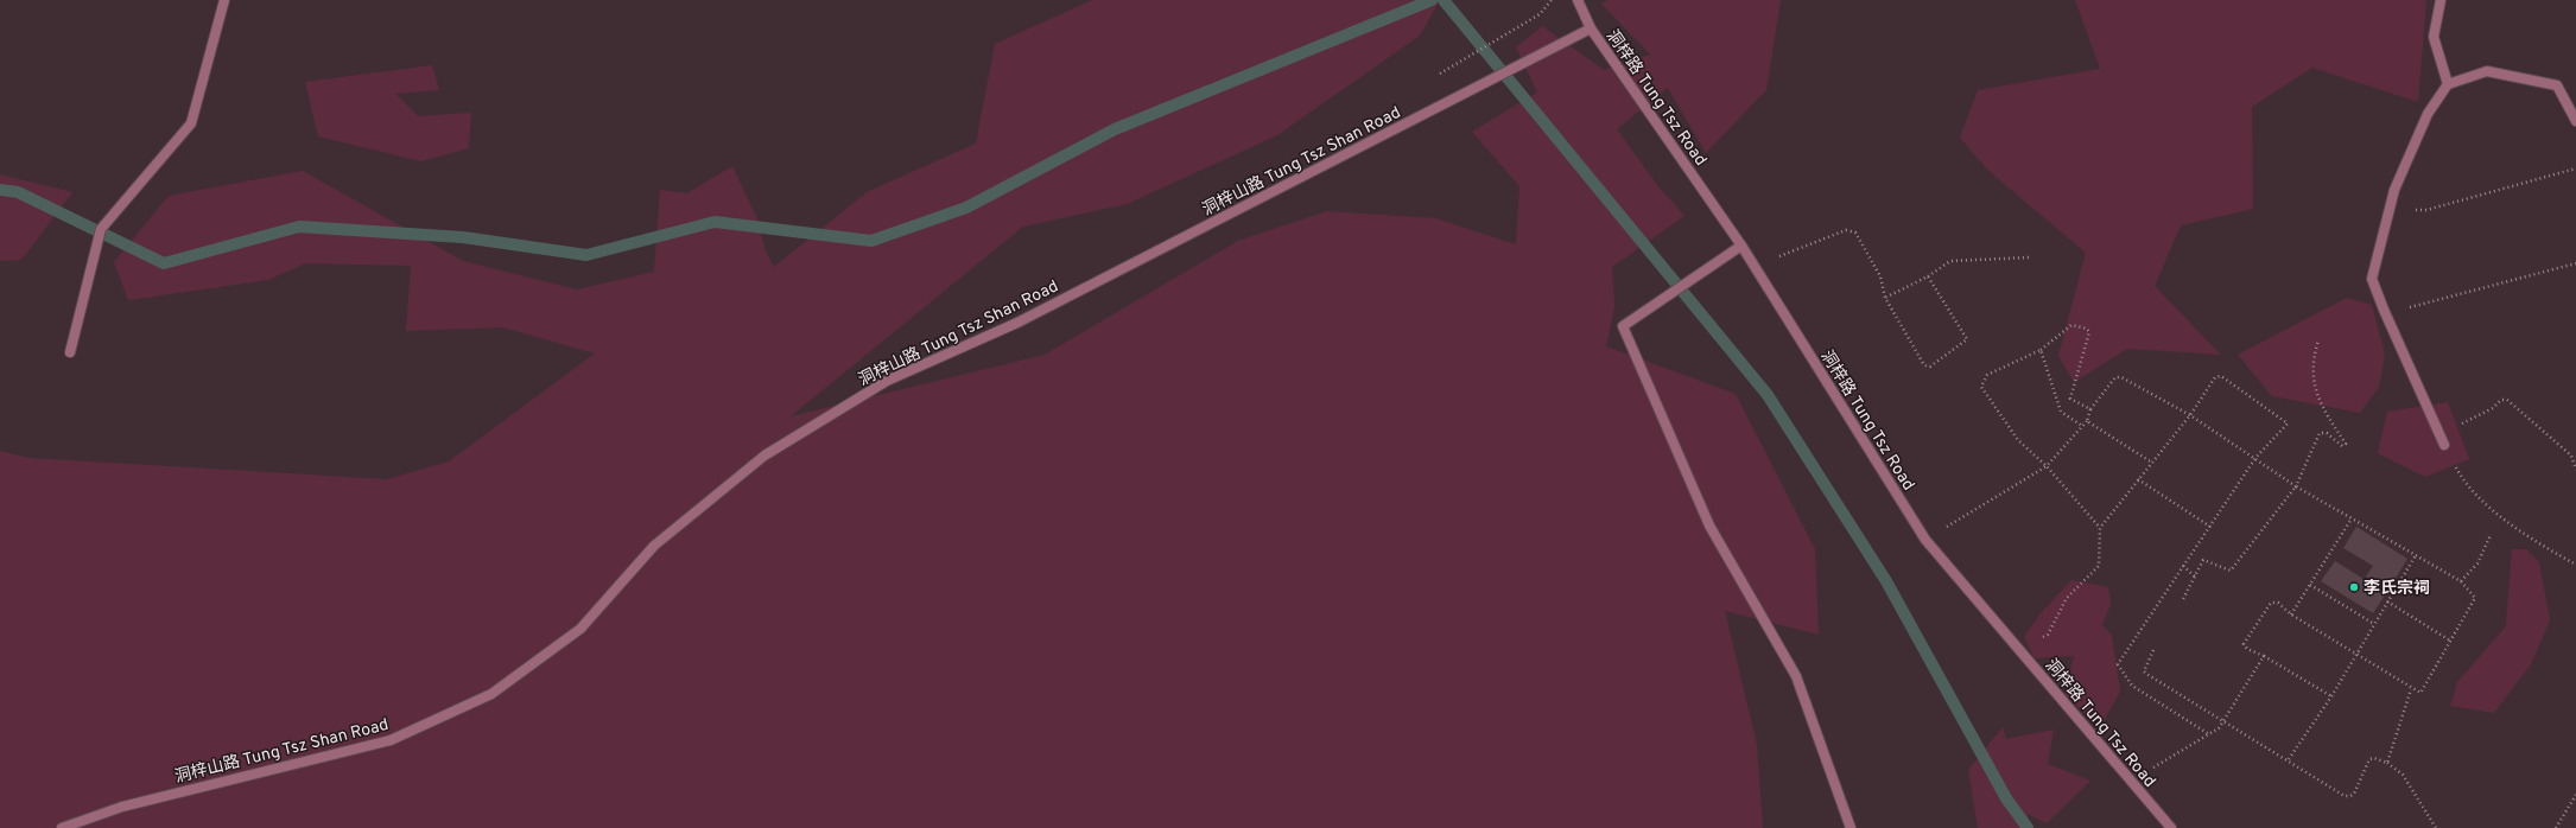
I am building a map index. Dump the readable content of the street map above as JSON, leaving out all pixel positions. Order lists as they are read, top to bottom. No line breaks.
{"streets":{"street":["洞梓路 Tung Tsz Road","洞梓山路 Tung Tsz Shan Road"]},"crossings":[["洞梓路 Tung Tsz Road","洞梓山路 Tung Tsz Shan Road"]],"places":["李氏宗祠"]}
